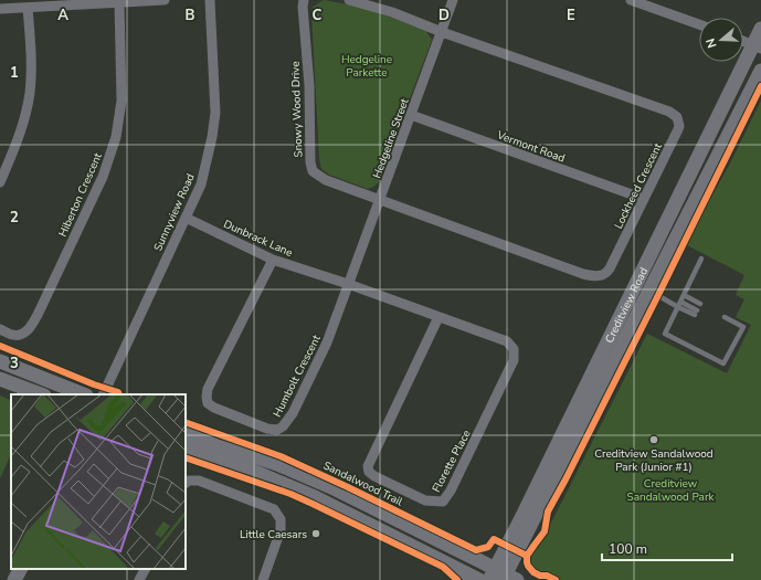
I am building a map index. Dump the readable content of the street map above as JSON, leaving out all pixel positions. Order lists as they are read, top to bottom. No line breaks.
{"streets":{"main road":["Creditview Road"],"street":["Snowy Wood Drive","Hedgeline Street","Vermont Road","Lockheed Crescent","Hiberton Crescent","Sunnyview Road","Dunbrack Lane","Humbolt Crescent","Florette Place"],"cycle path":["Sandalwood Trail"]},"crossings":[["Snowy Wood Drive","Hedgeline Street"],["Snowy Wood Drive","Lockheed Crescent"],["Hedgeline Street","Vermont Road"],["Hedgeline Street","Lockheed Crescent"],["Hedgeline Street","Dunbrack Lane"],["Hedgeline Street","Humbolt Crescent"],["Hedgeline Street","Florette Place"],["Vermont Road","Lockheed Crescent"],["Sunnyview Road","Dunbrack Lane"],["Dunbrack Lane","Humbolt Crescent"],["Dunbrack Lane","Florette Place"],["Humbolt Crescent","Florette Place"]],"parks":["Hedgeline Parkette","Creditview Sandalwood Park"],"places":["Creditview Sandalwood Park (Junior #1)","Little Caesars"],"scale_bar":"100 m","north":"left","grid":{"columns":["A","B","C","D","E"],"rows":["1","2","3"]}}
